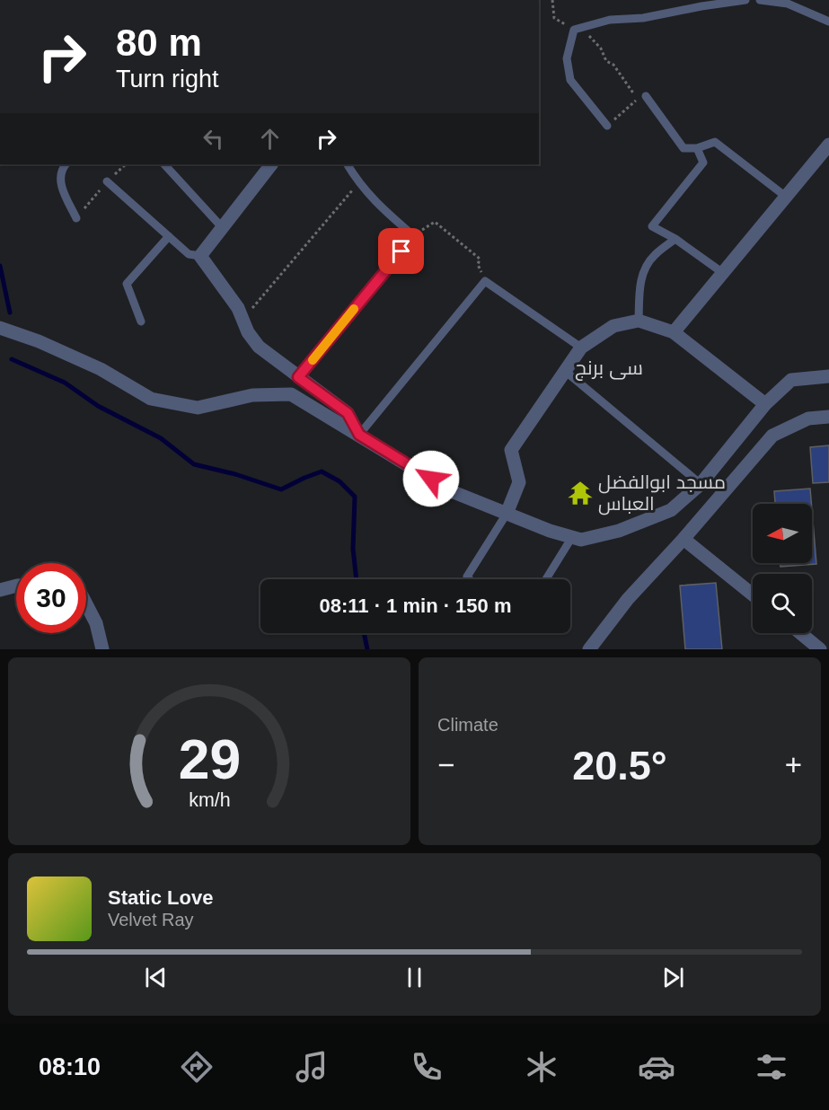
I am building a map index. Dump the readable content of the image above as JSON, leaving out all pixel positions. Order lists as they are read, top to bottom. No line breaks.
{"districts":["سی برنج"],"places":{"temple":["مسجد ابوالفضل العباس"]},"north":"left","page":{"turn":["80 m","Turn right"],"limit":"30","trip":"08:11 · 1 min · 150 m","tile":"Climate","heat":["−","20.5°","+"],"song":["Static Love","Velvet Ray"],"tabs":"08:10","gauge":["29","km/h"]}}
